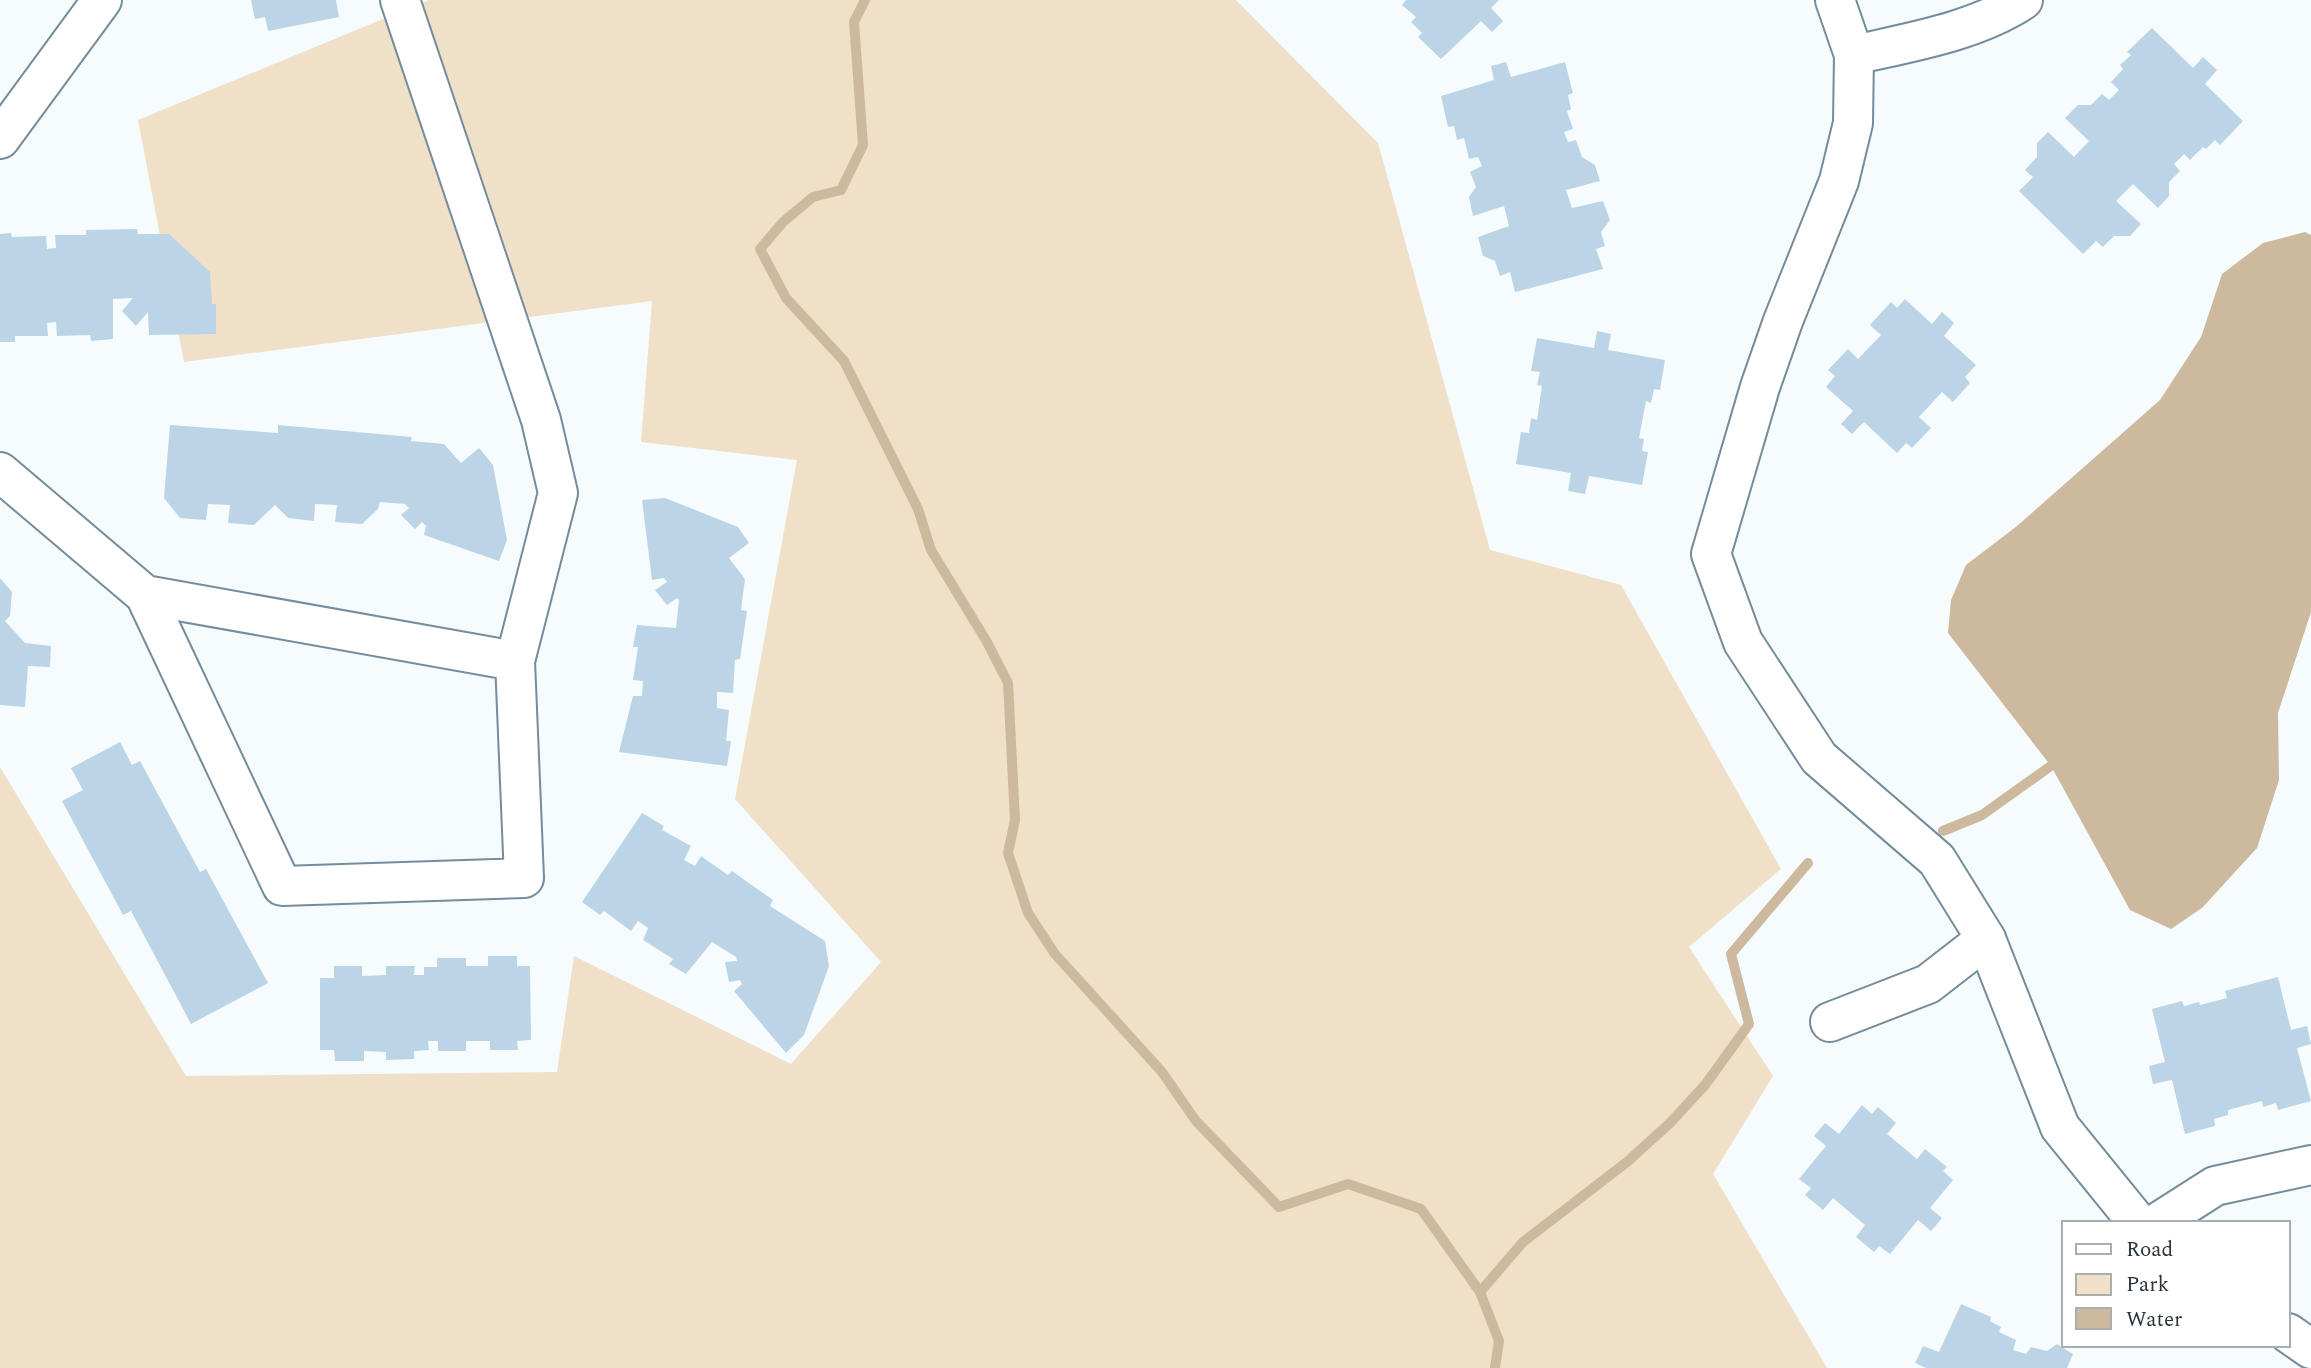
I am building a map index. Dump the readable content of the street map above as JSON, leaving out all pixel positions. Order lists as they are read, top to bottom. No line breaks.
{"legend":["Road","Park","Water"]}
